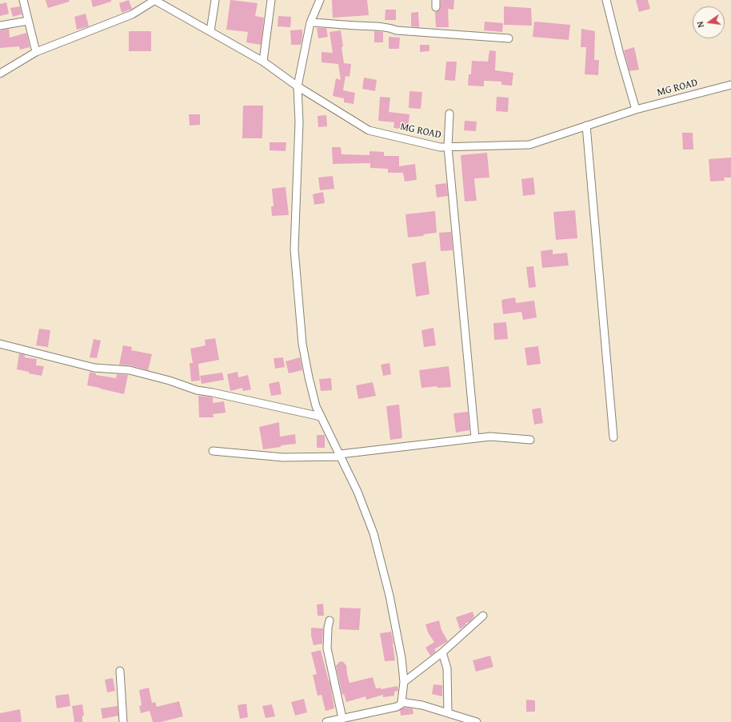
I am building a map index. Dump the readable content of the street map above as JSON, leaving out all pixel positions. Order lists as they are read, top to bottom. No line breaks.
{"streets":{"street":["MG ROAD"]},"north":"left"}
